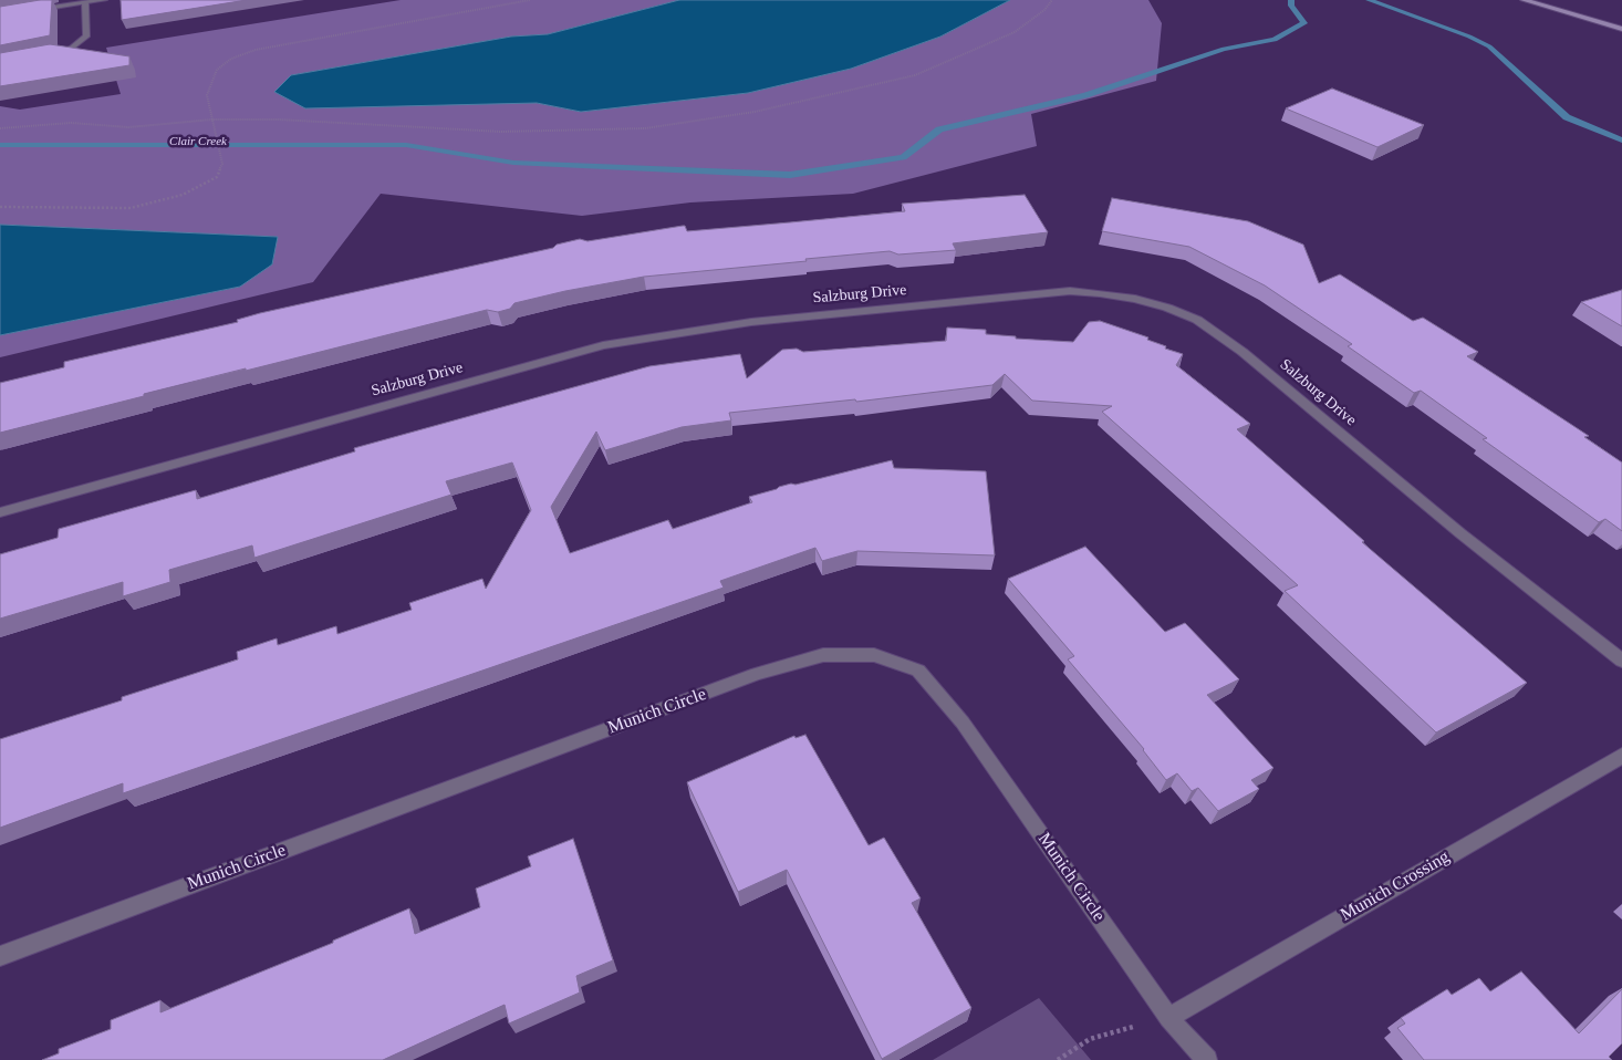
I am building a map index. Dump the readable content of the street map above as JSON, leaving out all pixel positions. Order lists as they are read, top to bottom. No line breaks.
{"streets":{"street":["Salzburg Drive","Munich Circle","Munich Crossing"]},"crossings":[["Munich Circle","Munich Crossing"]],"parks":["Clair Creek"]}
